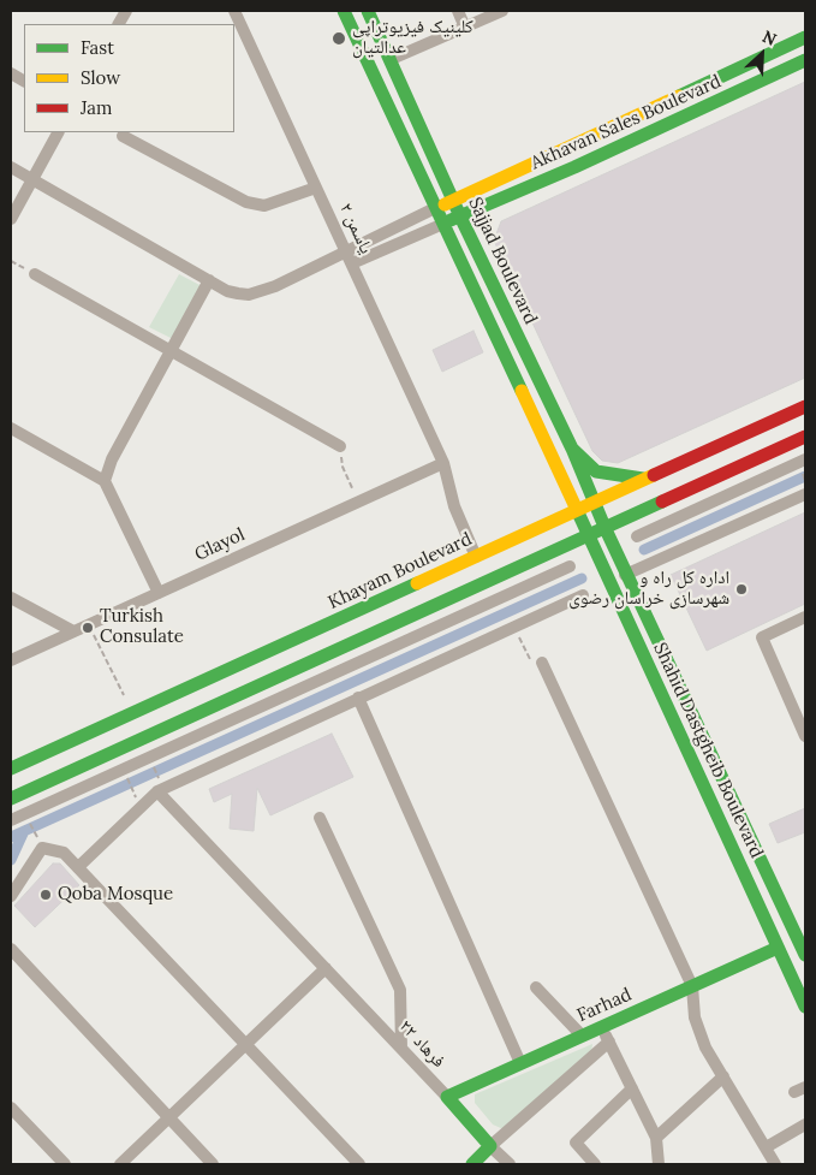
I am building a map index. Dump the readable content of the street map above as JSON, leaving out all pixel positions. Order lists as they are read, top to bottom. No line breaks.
{"streets":{"main road":["Akhavan Sales Boulevard","Sajjad Boulevard","Khayam Boulevard","Shahid Dastgheib Boulevard","Farhad","فرهاد ۲۲"],"street":["یاسمن ۲","Glayol"]},"crossings":[["Akhavan Sales Boulevard","Sajjad Boulevard"],["یاسمن ۲","Glayol"],["یاسمن ۲","Khayam Boulevard"],["Sajjad Boulevard","Khayam Boulevard"],["Sajjad Boulevard","Shahid Dastgheib Boulevard"],["Khayam Boulevard","Shahid Dastgheib Boulevard"],["Shahid Dastgheib Boulevard","Farhad"],["Farhad","فرهاد ۲۲"]],"places":["کلینیک فیزیوتراپی عدالتیان","اداره کل راه و شهرسازی خراسان رضوی","Turkish Consulate","Qoba Mosque"],"legend":["Fast","Slow","Jam"],"north":"top right"}
